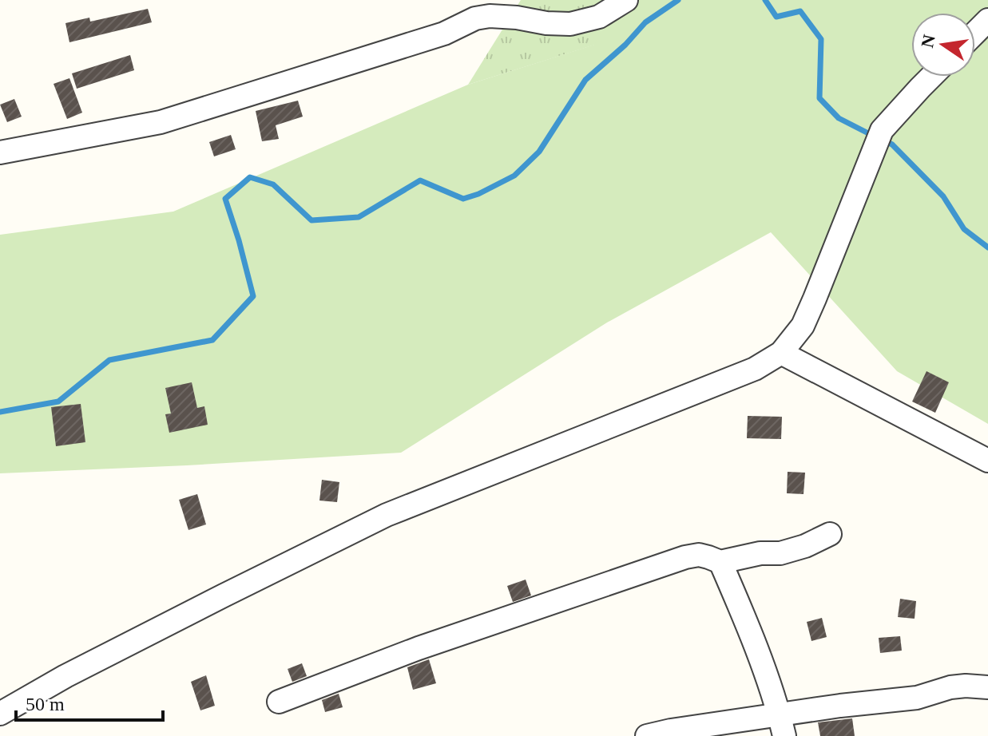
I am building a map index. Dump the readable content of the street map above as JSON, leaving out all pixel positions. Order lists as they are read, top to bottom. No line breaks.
{"scale_bar":"50 m","north":"left"}
